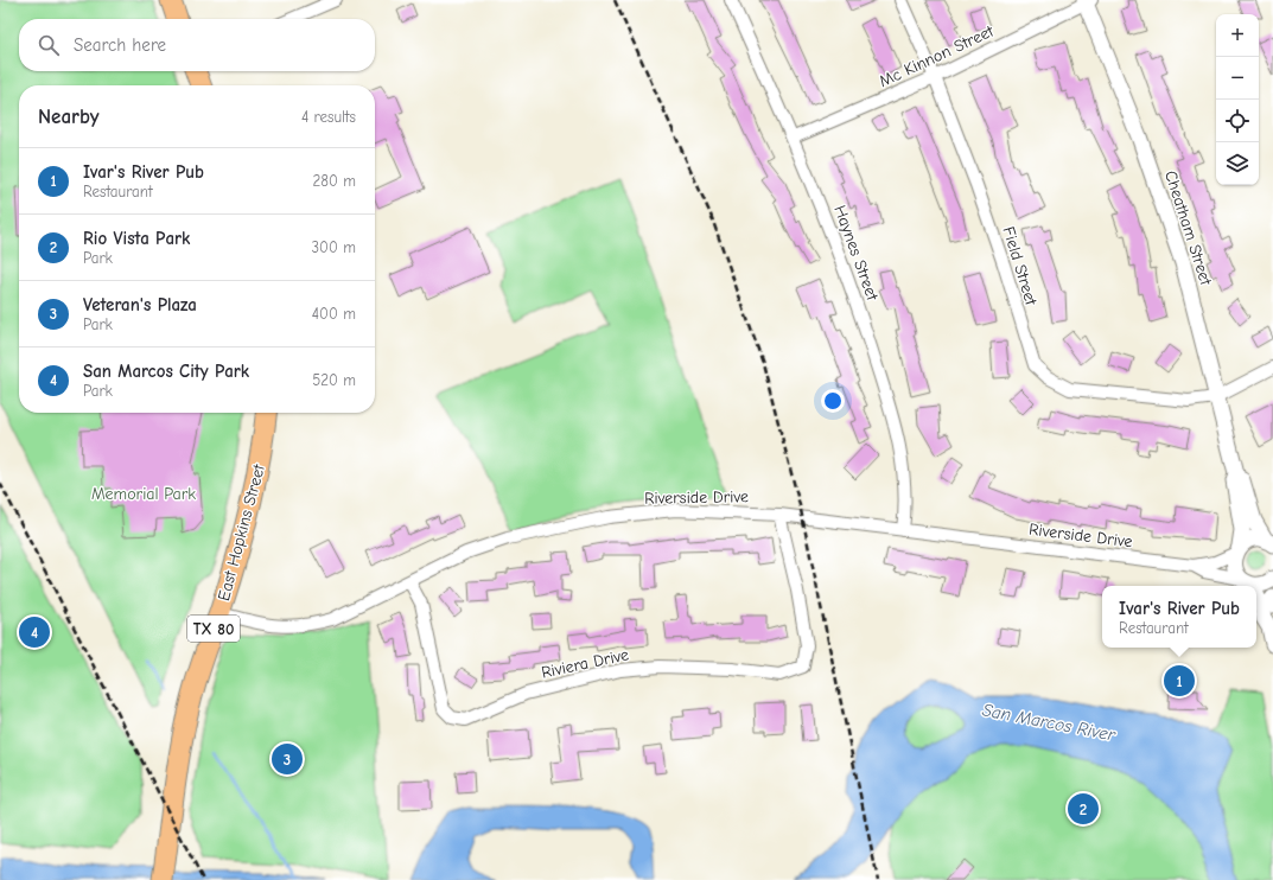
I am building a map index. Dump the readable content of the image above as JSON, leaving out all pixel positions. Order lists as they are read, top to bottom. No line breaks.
{"streets":{"main road":["East Hopkins Street","TX 80"],"street":["Mc Kinnon Street","Cheatham Street","Haynes Street","Field Street","Riverside Drive","Riviera Drive"]},"crossings":[["Mc Kinnon Street","Cheatham Street"],["Mc Kinnon Street","Haynes Street"],["Mc Kinnon Street","Field Street"],["Cheatham Street","Field Street"],["Cheatham Street","Riverside Drive"],["Haynes Street","Riverside Drive"],["Riverside Drive","East Hopkins Street"],["Riverside Drive","Riviera Drive"]],"water":["San Marcos River"],"parks":["Memorial Park"],"page":{"map_buttons":["+","−"],"search":"Search here","heading":["Nearby","4 results"],"list":[{"mark":"1","name":"Ivar's River Pub","note":"Restaurant","value":"280 m"},{"mark":"2","name":"Rio Vista Park","note":"Park","value":"300 m"},{"mark":"3","name":"Veteran's Plaza","note":"Park","value":"400 m"},{"mark":"4","name":"San Marcos City Park","note":"Park","value":"520 m"}],"popup":["Ivar's River Pub","Restaurant"],"pins":["4","1","3","2"]}}
